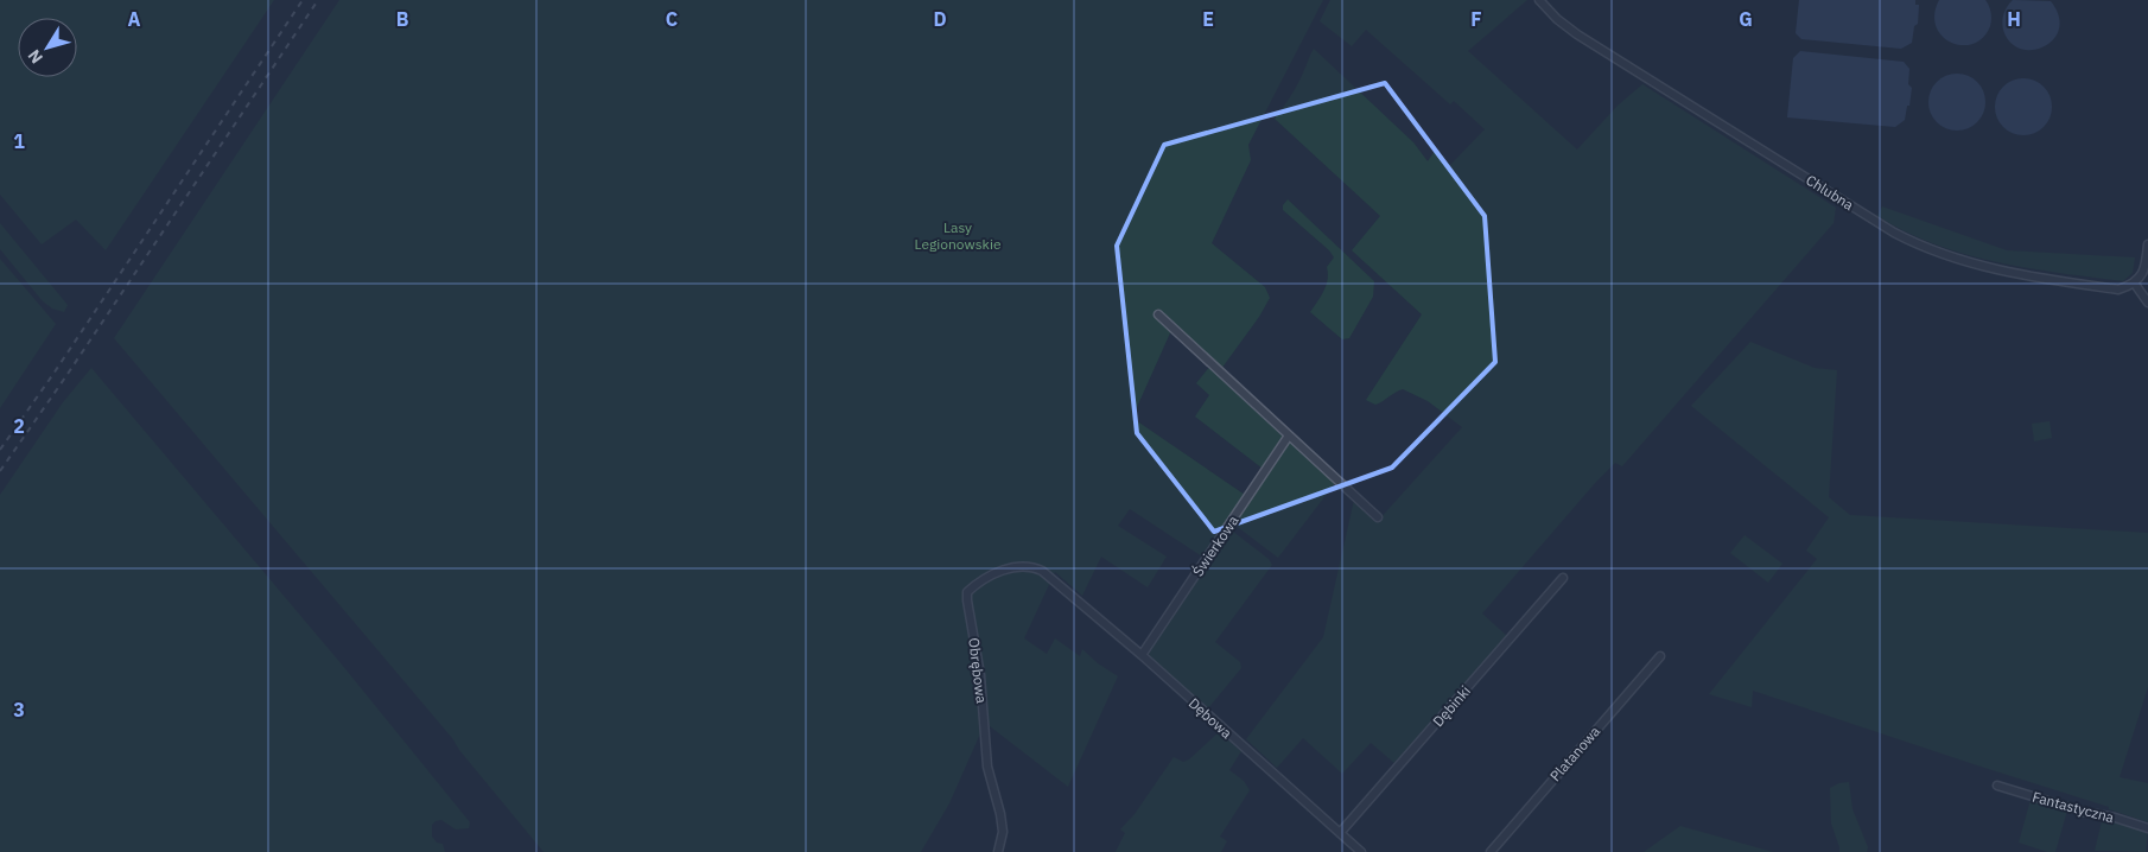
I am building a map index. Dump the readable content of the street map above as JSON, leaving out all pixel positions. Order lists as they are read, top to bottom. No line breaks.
{"streets":{"street":["Chlubna","Świerkowa","Obrębowa","Dębinki","Dębowa","Platanowa","Fantastyczna"]},"crossings":[["Świerkowa","Dębowa"],["Obrębowa","Dębowa"],["Dębinki","Dębowa"]],"parks":["Lasy Legionowskie"],"north":"bottom left","grid":{"columns":["A","B","C","D","E","F","G","H"],"rows":["1","2","3"]}}
